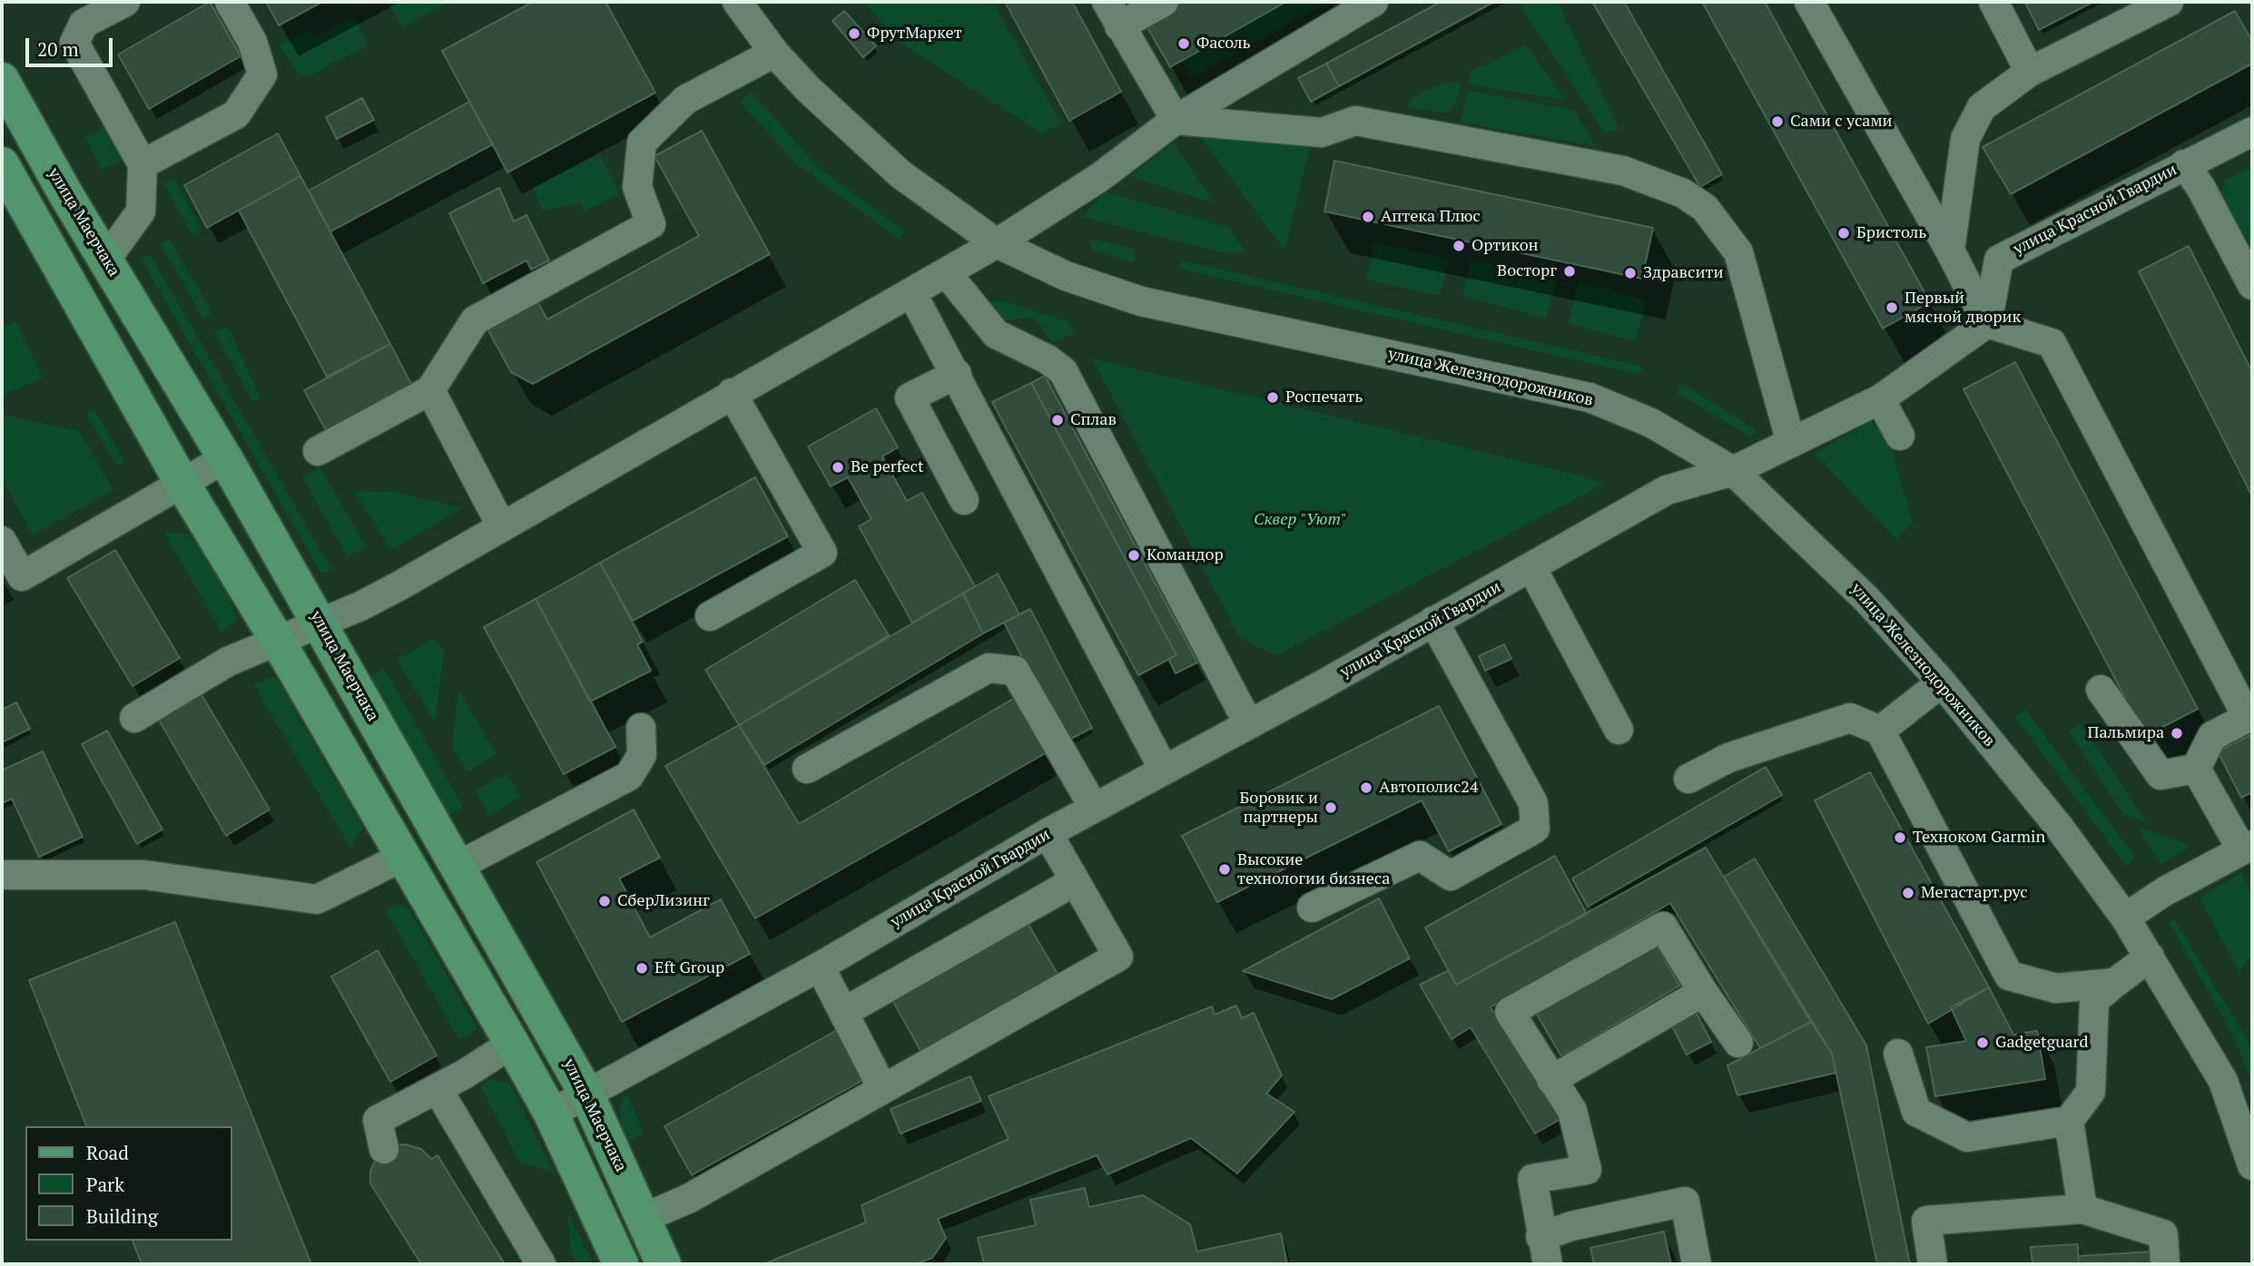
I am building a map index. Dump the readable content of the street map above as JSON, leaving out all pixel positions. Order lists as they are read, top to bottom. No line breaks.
{"streets":{"main road":["улица Маерчака"],"street":["улица Красной Гвардии","улица Железнодорожников"]},"crossings":[["улица Красной Гвардии","улица Маерчака"],["улица Красной Гвардии","улица Железнодорожников"]],"parks":["Сквер \"Уют\""],"places":["ФрутМаркет","Фасоль","Сами с усами","Аптека Плюс","Бристоль","Ортикон","Восторг","Здравсити","Первый мясной дворик","Роспечать","Сплав","Be perfect","Командор","Пальмира","Автополис24","Боровик и партнеры","Техноком Garmin","Высокие технологии бизнеса","Мегастарт.рус","СберЛизинг","Eft Group","Gadgetguard"],"legend":["Road","Park","Building"],"scale_bar":"20 m"}
